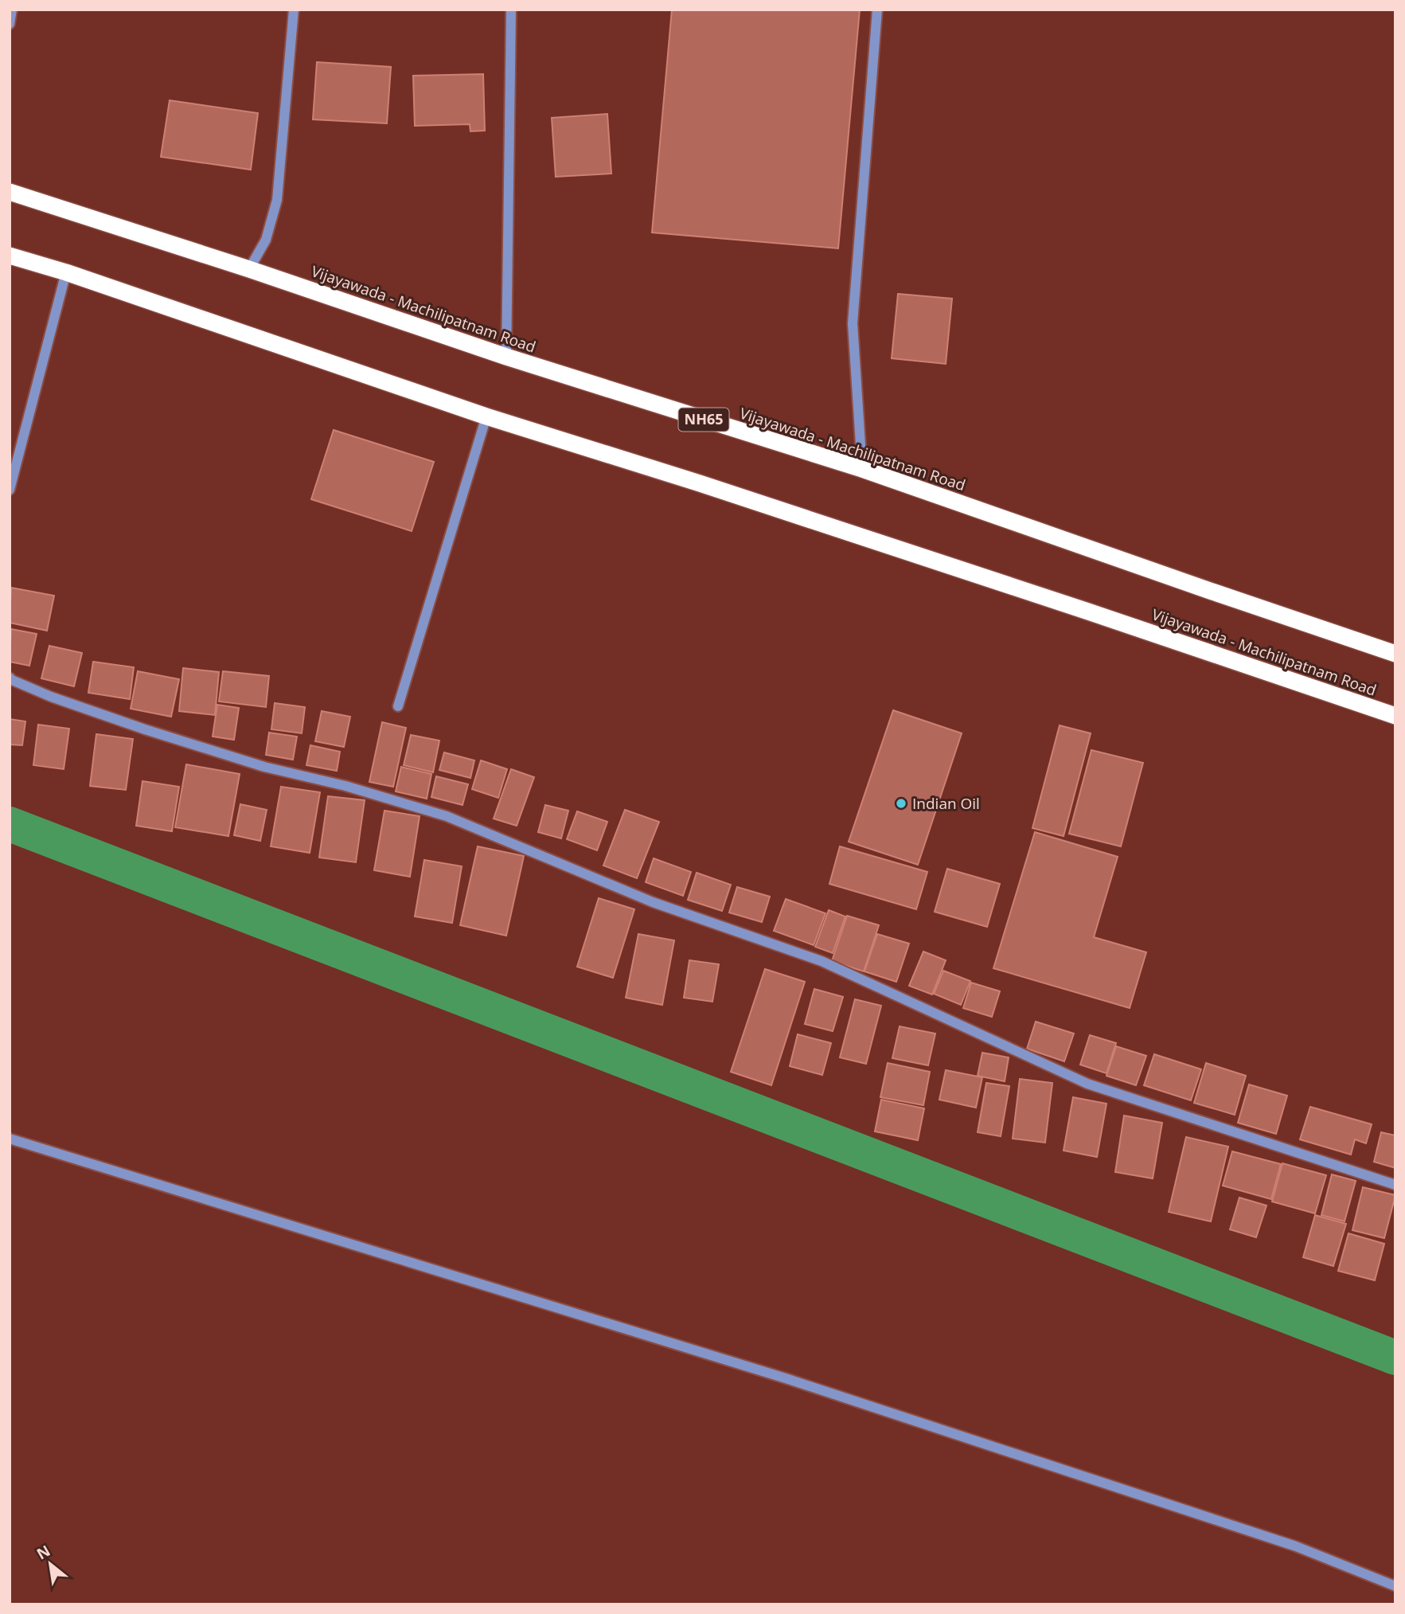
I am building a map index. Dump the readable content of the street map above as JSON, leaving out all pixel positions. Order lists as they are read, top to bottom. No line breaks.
{"streets":{"highway":["Vijayawada - Machilipatnam Road","NH65"]},"places":["Indian Oil"],"north":"top left"}
